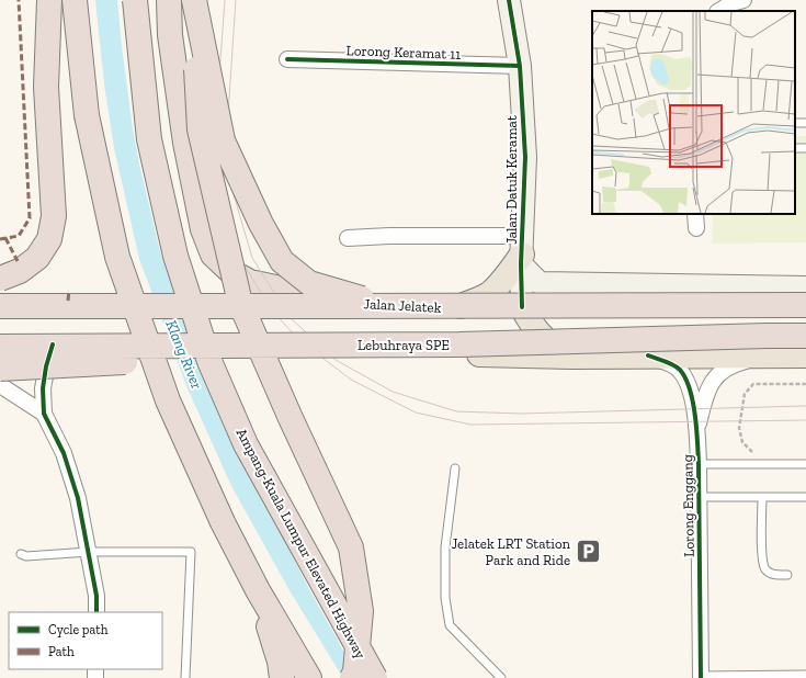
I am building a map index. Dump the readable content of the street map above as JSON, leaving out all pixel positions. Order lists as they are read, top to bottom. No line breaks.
{"streets":{"highway":["Lebuhraya SPE","Ampang-Kuala Lumpur Elevated Highway"],"main road":["Jalan Jelatek"],"street":["Lorong Keramat 11","Jalan Datuk Keramat","Lorong Enggang"]},"crossings":[["Lorong Keramat 11","Jalan Datuk Keramat"],["Jalan Datuk Keramat","Jalan Jelatek"]],"water":["Klang River"],"places":{"parking":["Jelatek LRT Station Park and Ride"]},"legend":["Cycle path","Path"]}
